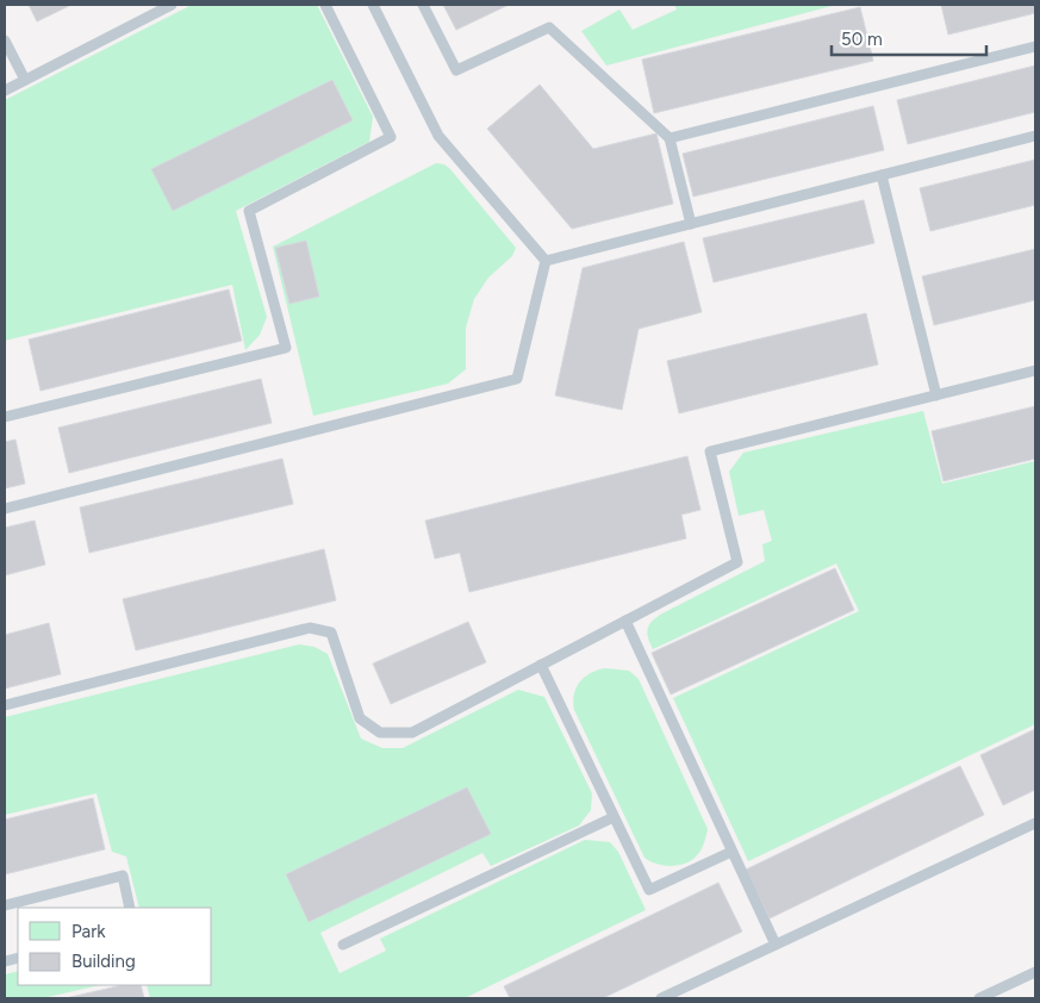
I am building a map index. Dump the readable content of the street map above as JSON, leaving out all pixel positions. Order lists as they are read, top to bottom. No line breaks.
{"legend":["Park","Building"],"scale_bar":"50 m"}
